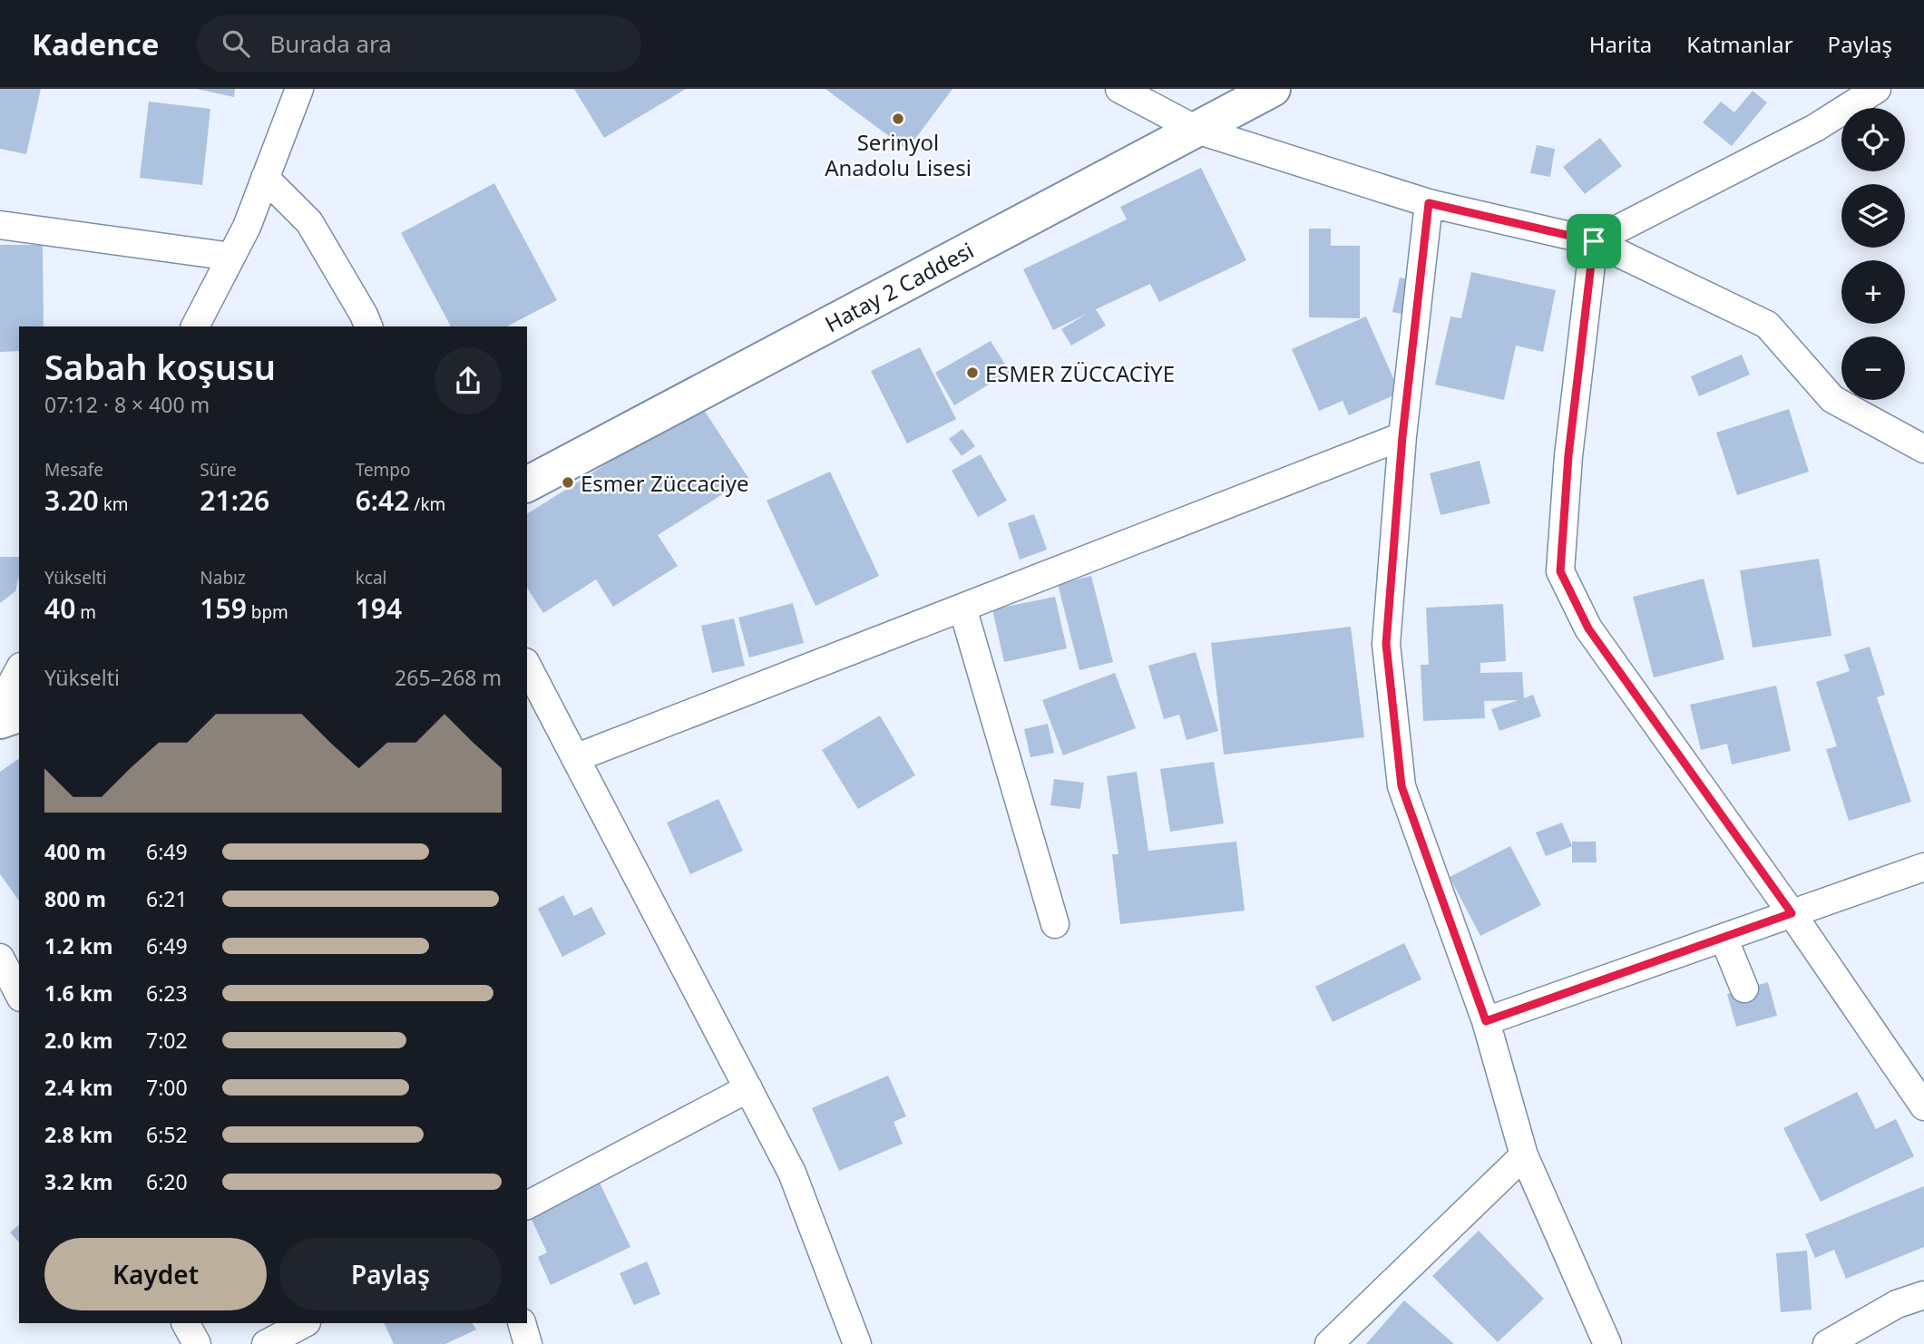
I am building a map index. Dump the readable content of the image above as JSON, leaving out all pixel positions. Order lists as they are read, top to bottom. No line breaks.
{"streets":{"street":["Hatay 2 Caddesi"]},"places":["Serinyol Anadolu Lisesi","ESMER ZÜCCACİYE","Esmer Züccaciye"],"page":{"header":"Kadence","search":"Burada ara","nav":["Harita","Katmanlar","Paylaş"],"map_buttons":["+","−"],"heading":["Sabah koşusu","07:12 · 8 × 400 m"],"stats":[["Mesafe","3.20 km"],["Süre","21:26"],["Tempo","6:42 /km"],["Yükselti","40 m"],["Nabız","159 bpm"],["kcal","194"]],"chart":["Yükselti","265–268 m"],"list":[{"name":"400 m","note":"6:49"},{"name":"800 m","note":"6:21"},{"name":"1.2 km","note":"6:49"},{"name":"1.6 km","note":"6:23"},{"name":"2.0 km","note":"7:02"},{"name":"2.4 km","note":"7:00"},{"name":"2.8 km","note":"6:52"},{"name":"3.2 km","note":"6:20"}],"buttons":["Kaydet","Paylaş"]}}
